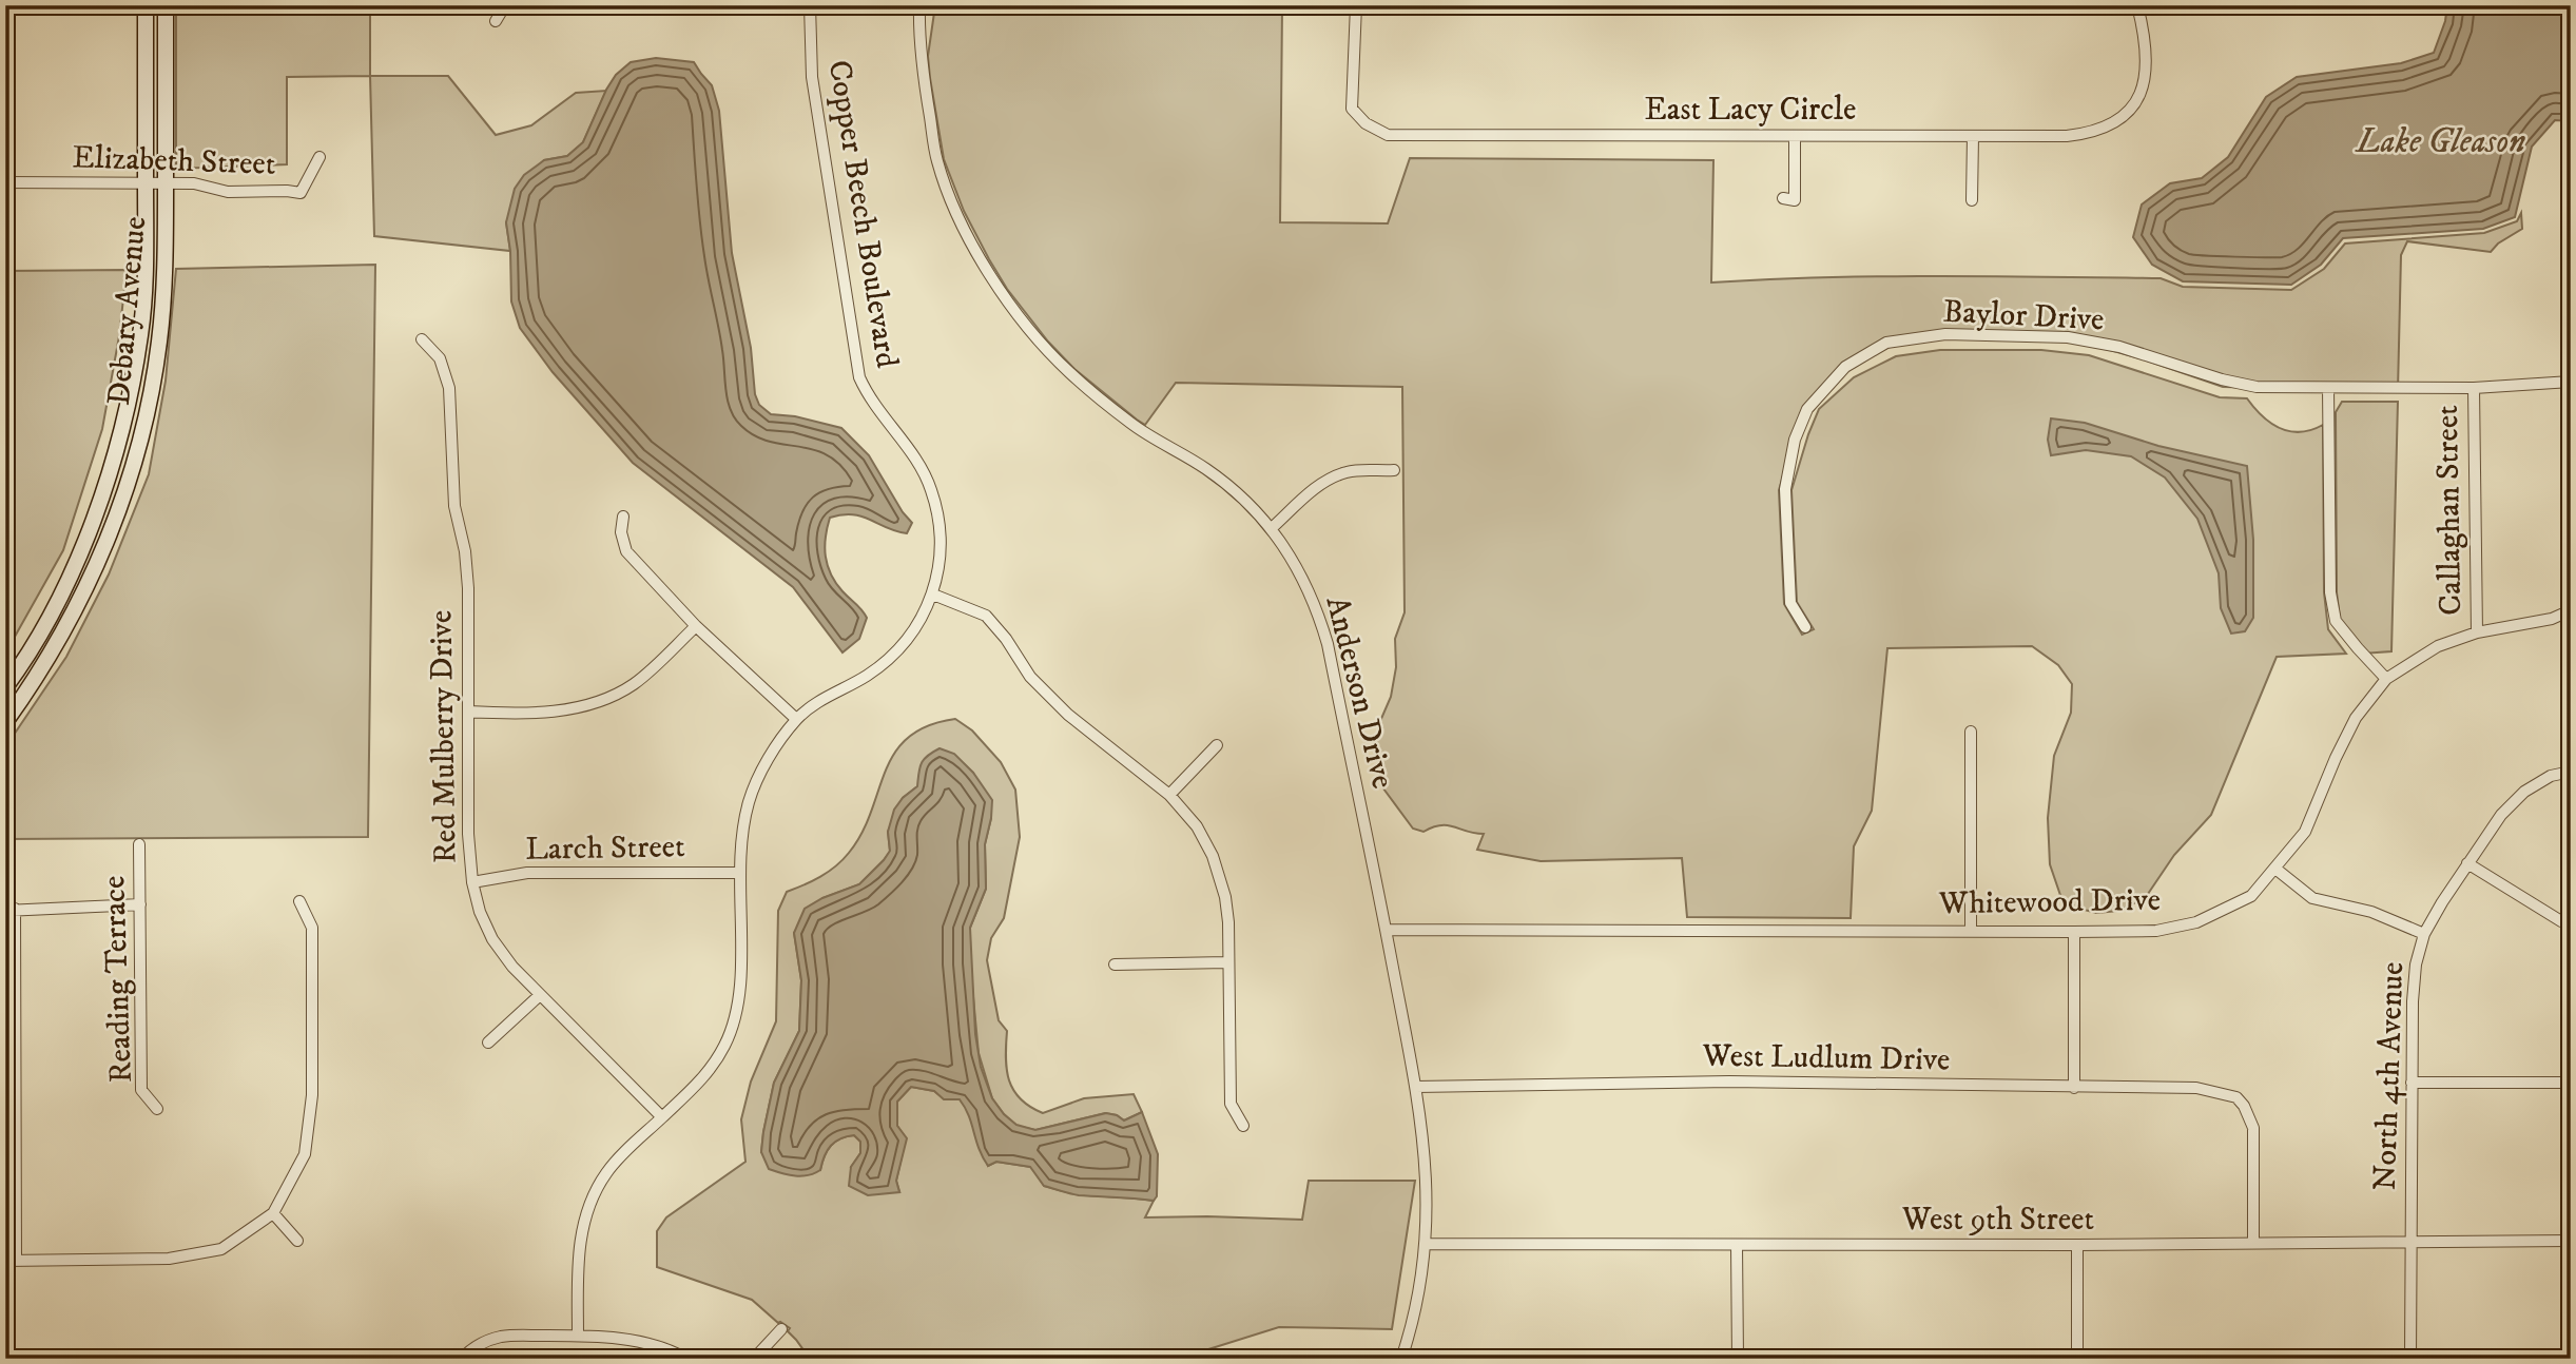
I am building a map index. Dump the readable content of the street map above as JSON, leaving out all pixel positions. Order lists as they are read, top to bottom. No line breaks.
{"streets":{"main road":["Debary Avenue"],"street":["East Lacy Circle","Elizabeth Street","Copper Beech Boulevard","Baylor Drive","Callaghan Street","Anderson Drive","Red Mulberry Drive","Larch Street","Whitewood Drive","Reading Terrace","West Ludlum Drive","North 4th Avenue","West 9th Street"]},"crossings":[["Elizabeth Street","Debary Avenue"],["Copper Beech Boulevard","Red Mulberry Drive"],["Copper Beech Boulevard","Larch Street"],["Baylor Drive","Callaghan Street"],["Callaghan Street","Whitewood Drive"],["Anderson Drive","Whitewood Drive"],["Anderson Drive","West Ludlum Drive"],["Anderson Drive","West 9th Street"],["Red Mulberry Drive","Larch Street"],["West Ludlum Drive","West 9th Street"],["North 4th Avenue","West 9th Street"]],"water":["Lake Gleason"]}
